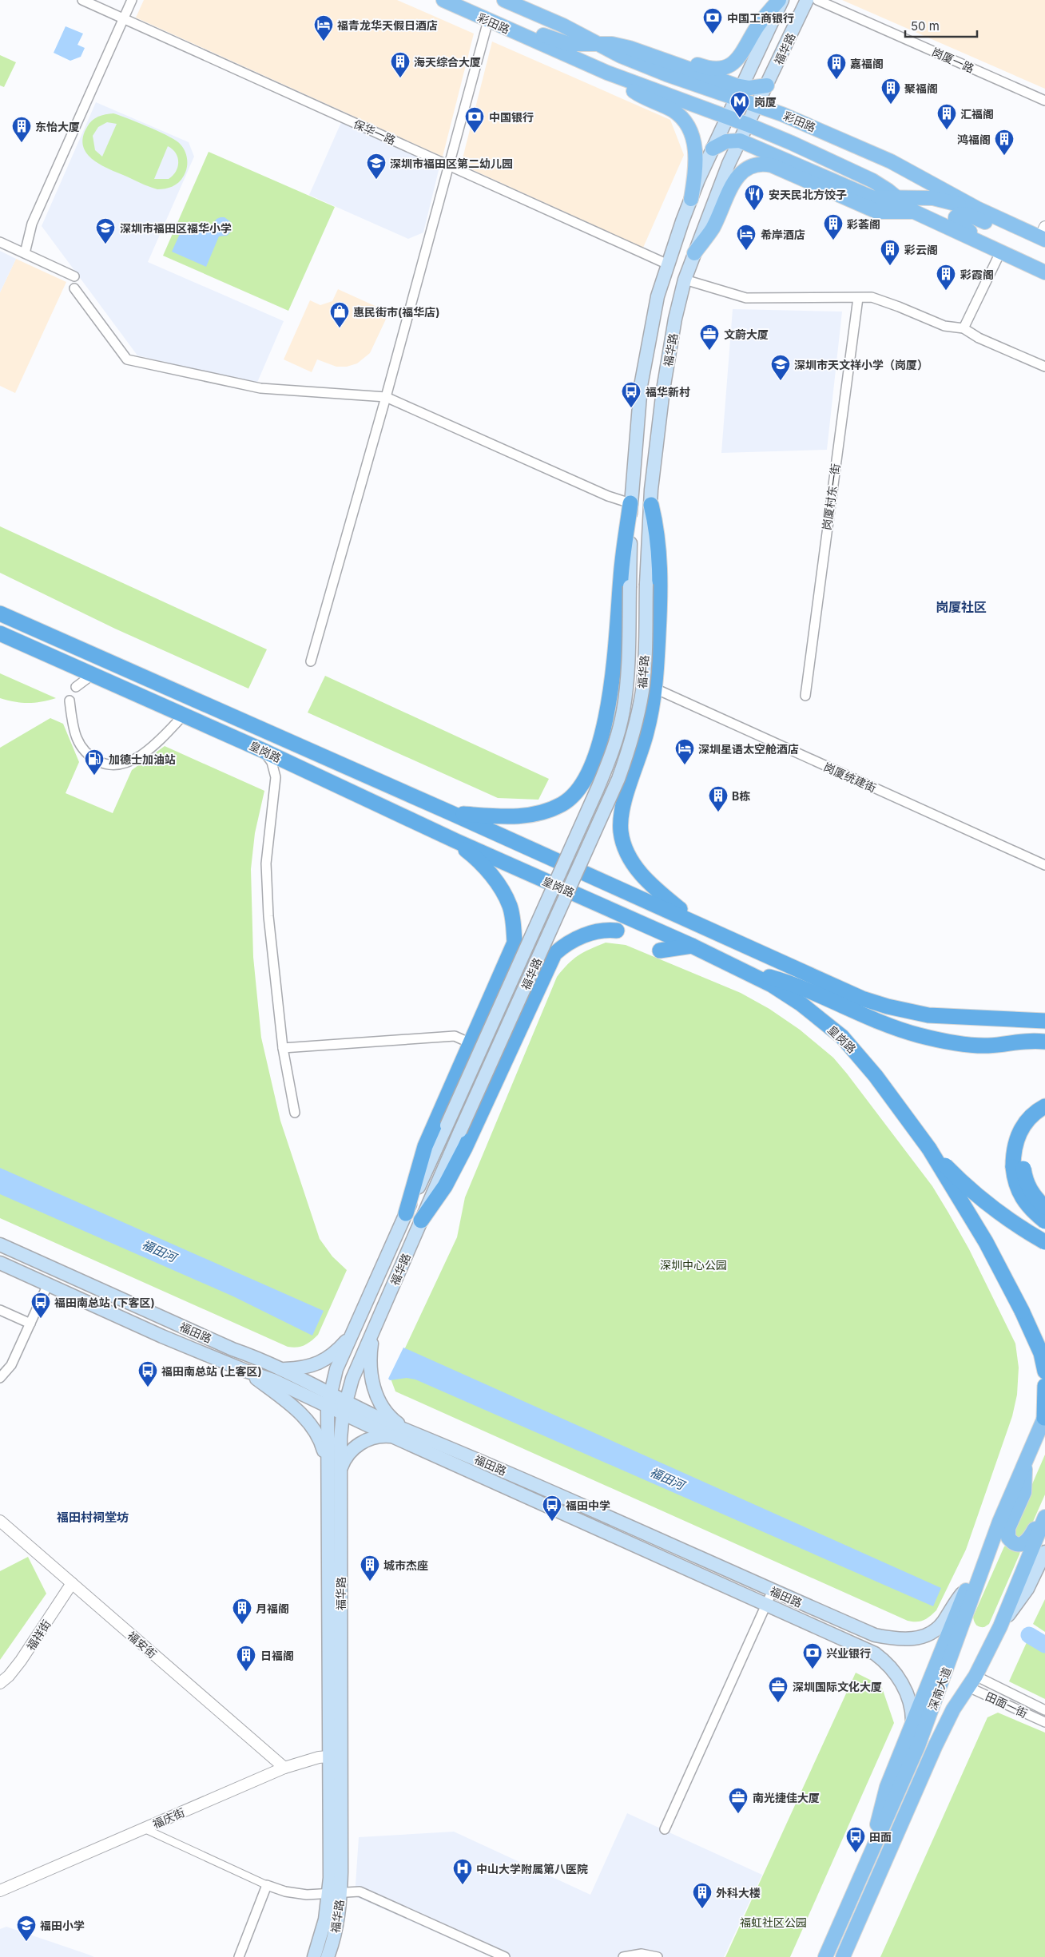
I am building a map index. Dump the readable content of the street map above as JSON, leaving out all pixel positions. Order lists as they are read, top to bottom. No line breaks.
{"streets":{"highway":["皇岗路"],"main road":["彩田路","福华路","福田路","深南大道"],"street":["岗厦一路","保华一路","岗厦村东一街","岗厦统建街","福祥街","福安街","田面一街","福庆街"]},"crossings":[["彩田路","福华路"],["福华路","保华一路"],["福华路","福田路"],["福华路","福庆街"],["福祥街","福安街"],["福安街","福庆街"],["深南大道","田面一街"]],"districts":["岗厦社区","福田村祠堂坊"],"water":["福田河"],"parks":["深圳中心公园","福虹社区公园"],"places":{"bank":["中国工商银行","中国银行","兴业银行"],"hotel":["福青龙华天假日酒店","希岸酒店","深圳星语太空舱酒店"],"building":["海天综合大厦","嘉福阁","聚福阁","汇福阁","东怡大厦","鸿福阁","彩荟阁","彩云阁","彩霞阁","B栋","城市杰座","月福阁","日福阁","外科大楼"],"metro station":["岗厦"],"school or university":["深圳市福田区第二幼儿园","深圳市福田区福华小学","深圳市天文祥小学（岗厦）","福田小学"],"restaurant":["安天民北方饺子"],"shop":["惠民街市(福华店)"],"office":["文蔚大厦","深圳国际文化大厦","南光捷佳大厦"],"bus stop":["福华新村","福田南总站 (下客区)","福田南总站 (上客区)","福田中学","田面"],"fuel station":["加德士加油站"],"hospital":["中山大学附属第八医院"]},"scale_bar":"50 m"}
